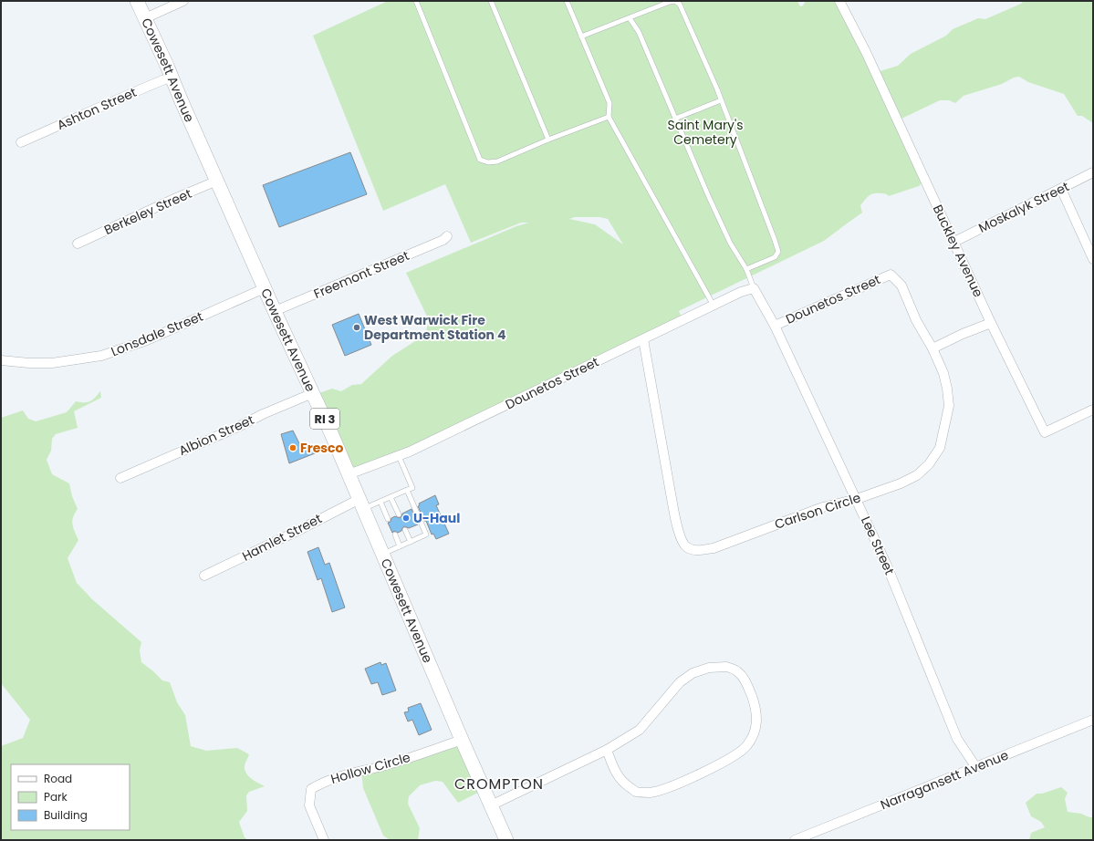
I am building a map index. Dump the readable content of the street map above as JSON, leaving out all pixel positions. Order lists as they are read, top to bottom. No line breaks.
{"streets":{"main road":["Cowesett Avenue","RI 3"],"street":["Ashton Street","Moskalyk Street","Berkeley Street","Buckley Avenue","Freemont Street","Dounetos Street","Lonsdale Street","Albion Street","Carlson Circle","Hamlet Street","Lee Street","Hollow Circle","Narragansett Avenue"]},"crossings":[["Cowesett Avenue","Ashton Street"],["Cowesett Avenue","Berkeley Street"],["Cowesett Avenue","Freemont Street"],["Cowesett Avenue","Dounetos Street"],["Cowesett Avenue","Lonsdale Street"],["Cowesett Avenue","Albion Street"],["Cowesett Avenue","Hamlet Street"],["Cowesett Avenue","Hollow Circle"],["Moskalyk Street","Buckley Avenue"],["Dounetos Street","Carlson Circle"],["Dounetos Street","Lee Street"],["Carlson Circle","Lee Street"],["Lee Street","Narragansett Avenue"]],"districts":["CROMPTON"],"parks":["Saint Mary's Cemetery"],"places":["West Warwick Fire Department Station 4","Fresco","U-Haul"],"legend":["Road","Park","Building"]}
